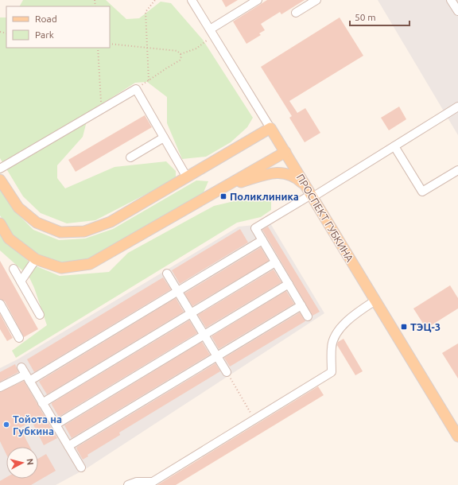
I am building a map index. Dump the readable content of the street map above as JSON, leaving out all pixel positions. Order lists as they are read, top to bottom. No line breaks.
{"streets":{"main road":["ПРОСПЕКТ ГУБКИНА"]},"places":{"transit":["Поликлиника","ТЭЦ-3"],"other":["Тойота на Губкина"]},"legend":["Road","Park"],"scale_bar":"50 m","north":"right"}
